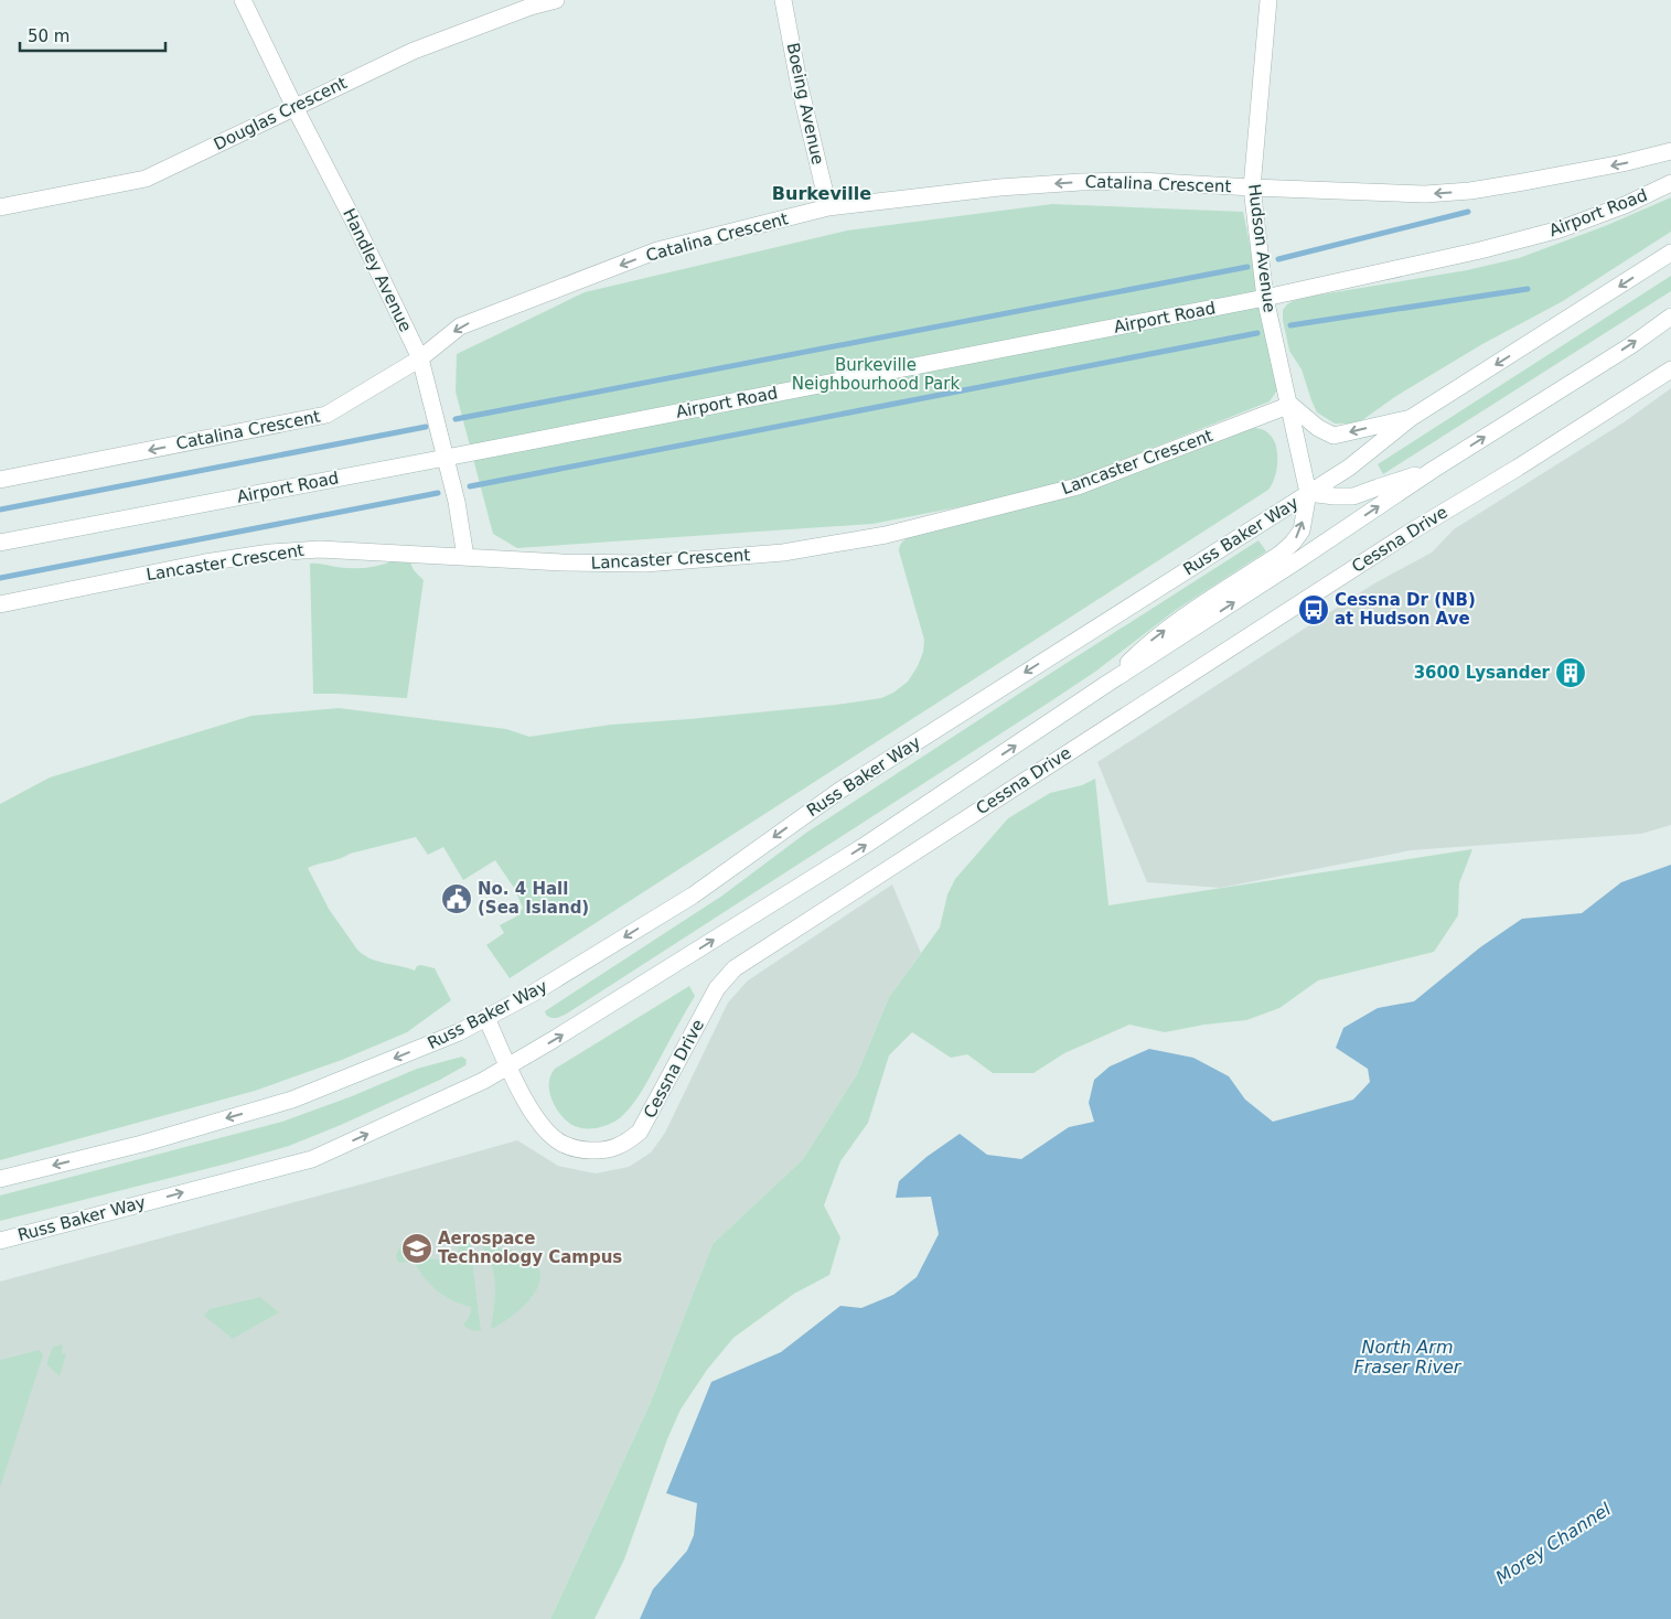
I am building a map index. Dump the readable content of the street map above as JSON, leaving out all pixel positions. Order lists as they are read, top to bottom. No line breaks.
{"streets":{"street":["Boeing Avenue","Douglas Crescent","Catalina Crescent","Airport Road","Hudson Avenue","Handley Avenue","Lancaster Crescent","Russ Baker Way","Cessna Drive"]},"crossings":[["Boeing Avenue","Catalina Crescent"],["Douglas Crescent","Handley Avenue"],["Catalina Crescent","Hudson Avenue"],["Catalina Crescent","Handley Avenue"],["Airport Road","Hudson Avenue"],["Airport Road","Handley Avenue"],["Hudson Avenue","Lancaster Crescent"],["Hudson Avenue","Russ Baker Way"],["Handley Avenue","Lancaster Crescent"],["Russ Baker Way","Cessna Drive"]],"one_way":["Catalina Crescent"],"districts":["Burkeville"],"water":["North Arm Fraser River","Morey Channel"],"parks":["Burkeville Neighbourhood Park"],"places":{"bus stop":["Cessna Dr (NB) at Hudson Ave"],"building":["3600 Lysander"],"public building":["No. 4 Hall (Sea Island)"],"school or university":["Aerospace Technology Campus"]},"scale_bar":"50 m"}
